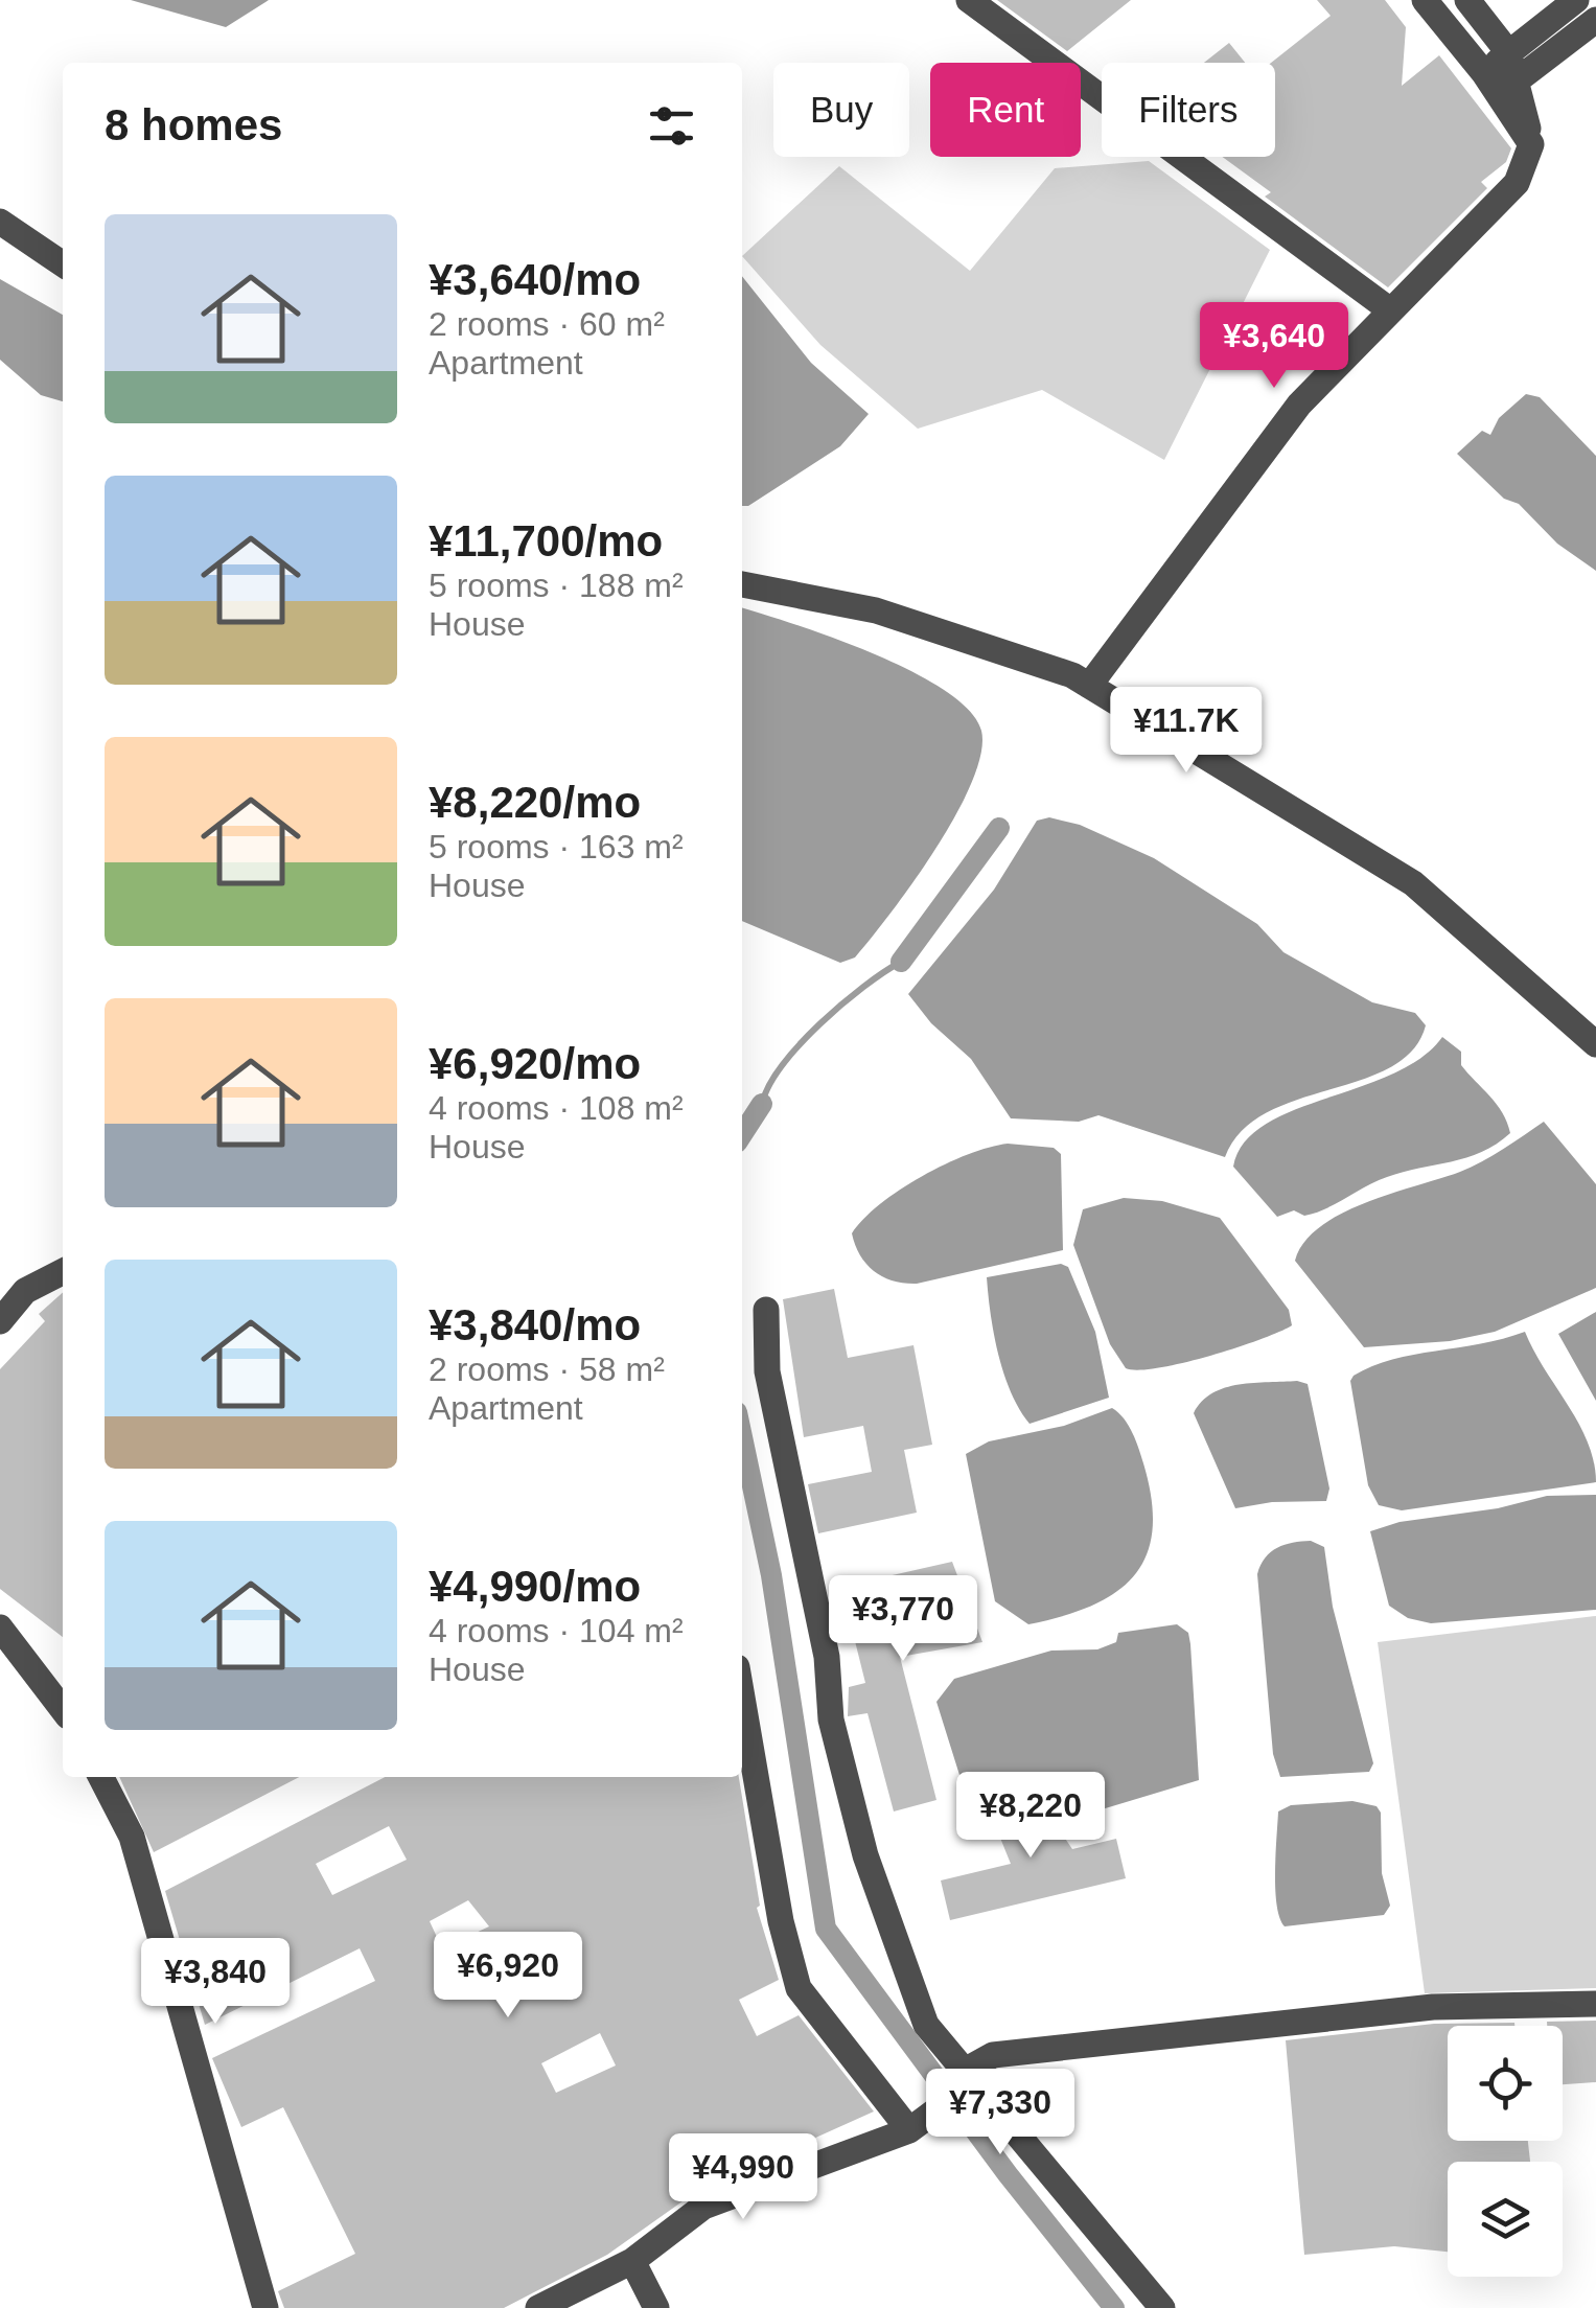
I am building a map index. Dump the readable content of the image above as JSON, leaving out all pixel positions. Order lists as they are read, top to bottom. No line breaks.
{"page":{"chip":["Buy","Rent","Filters"],"heading":"8 homes","list":[{"name":"¥3,640/mo","note":"2 rooms · 60 m² · Apartment"},{"name":"¥11,700/mo","note":"5 rooms · 188 m² · House"},{"name":"¥8,220/mo","note":"5 rooms · 163 m² · House"},{"name":"¥6,920/mo","note":"4 rooms · 108 m² · House"},{"name":"¥3,840/mo","note":"2 rooms · 58 m² · Apartment"},{"name":"¥4,990/mo","note":"4 rooms · 104 m² · House"}],"price":["¥3,640","¥11.7K","¥3,770","¥8,220","¥6,920","¥3,840","¥7,330","¥4,990"]}}
